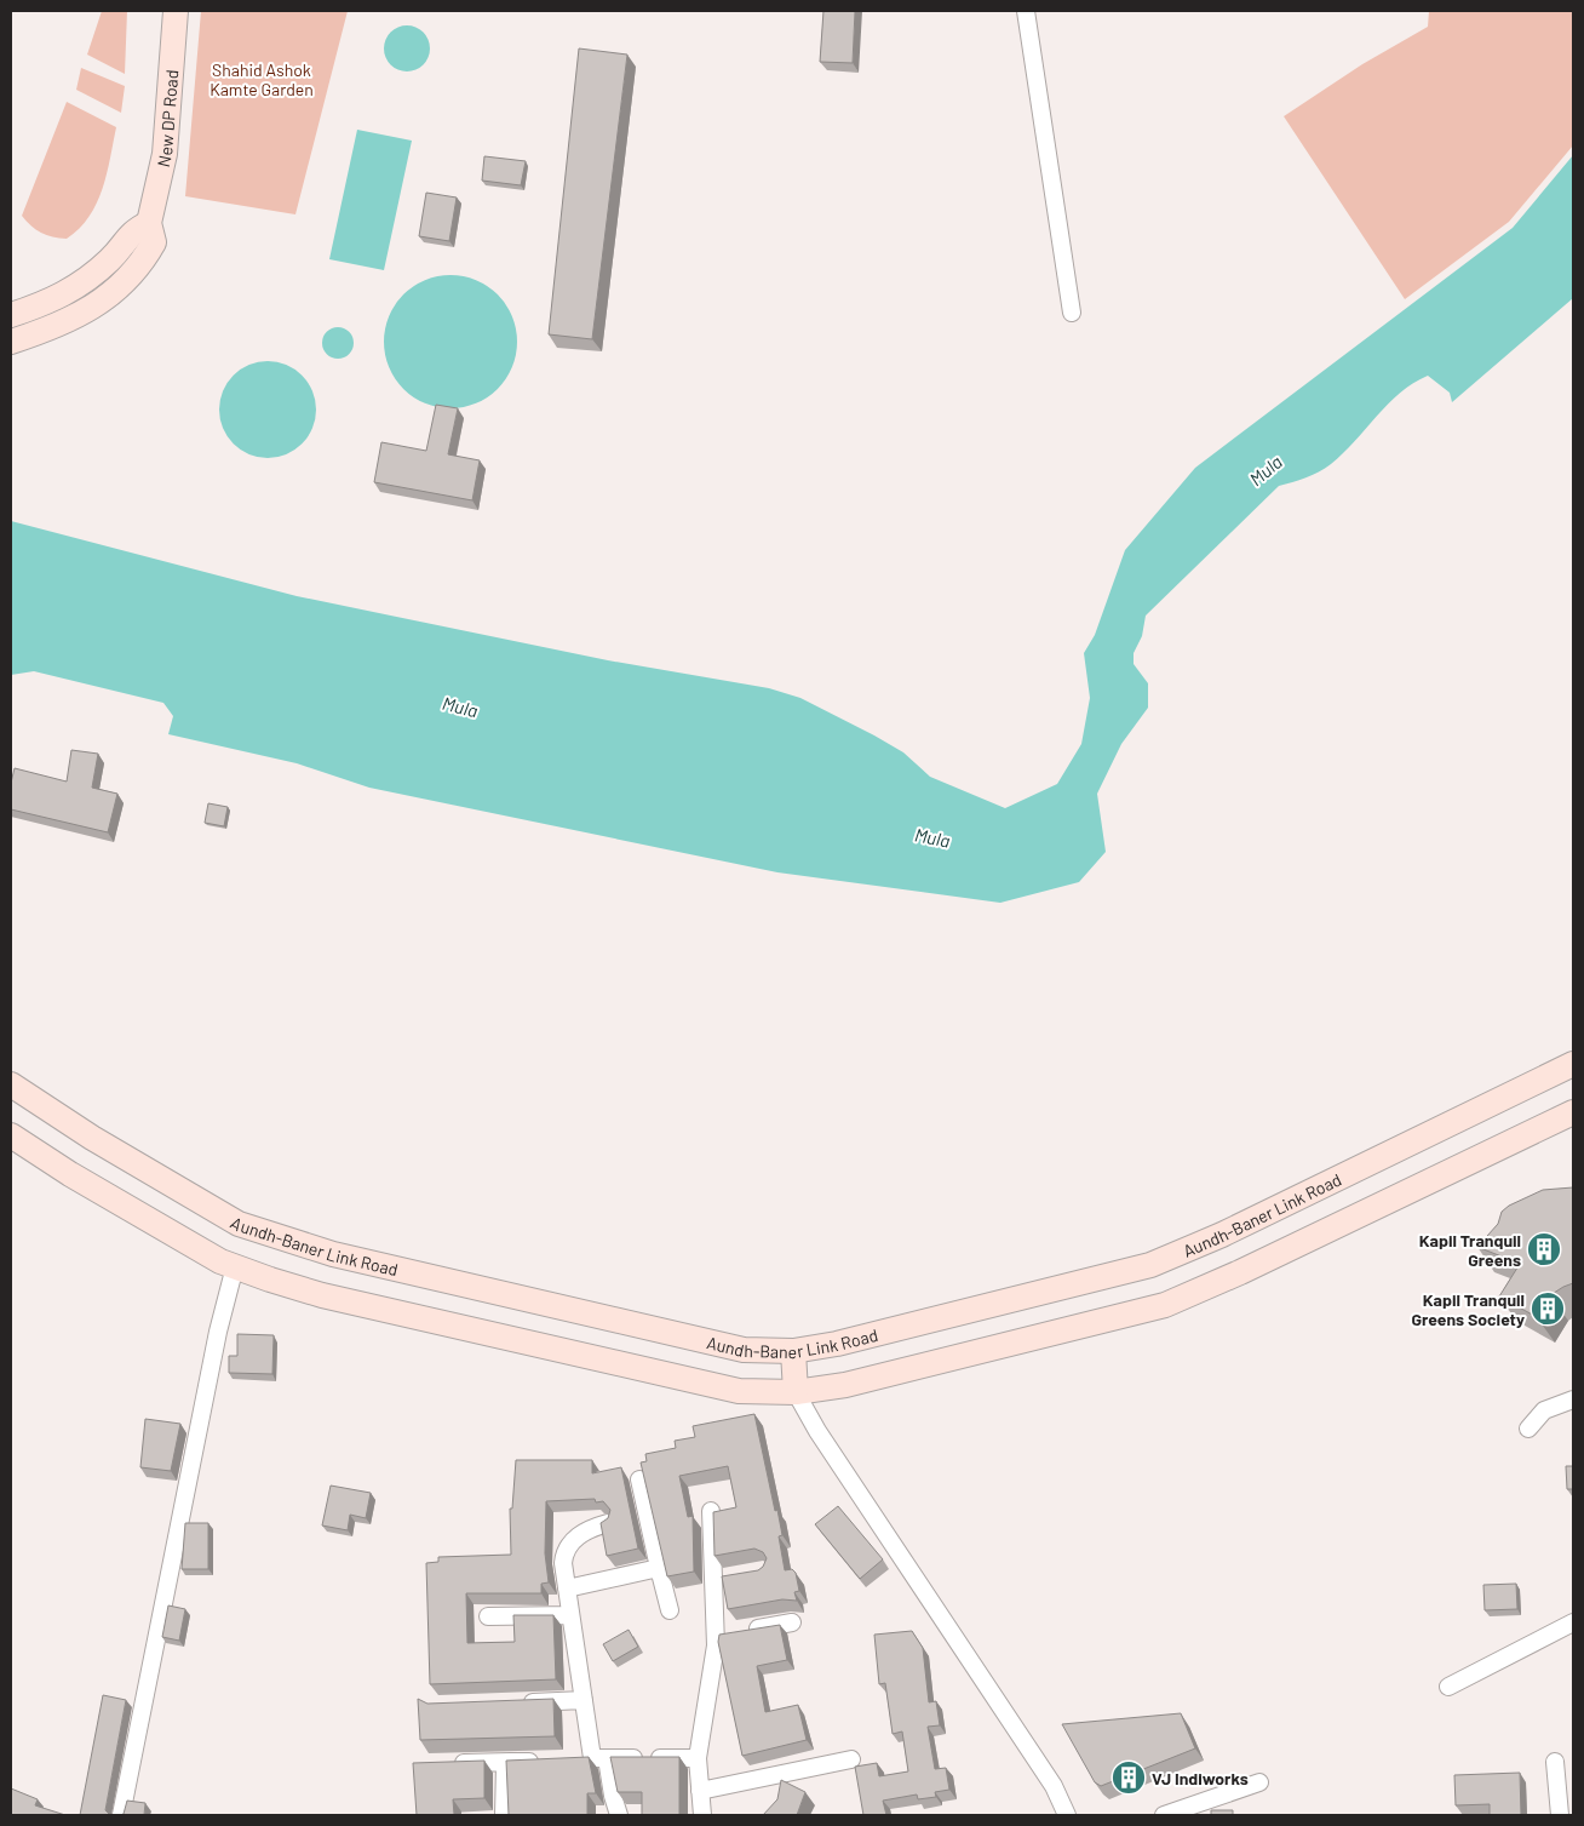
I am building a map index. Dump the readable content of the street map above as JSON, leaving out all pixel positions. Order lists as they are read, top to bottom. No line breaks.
{"streets":{"main road":["New DP Road","Aundh-Baner Link Road"]},"water":["Mula"],"parks":["Shahid Ashok Kamte Garden"],"places":{"building":["Kapil Tranquil Greens","Kapil Tranquil Greens Society","VJ Indiworks"]}}
